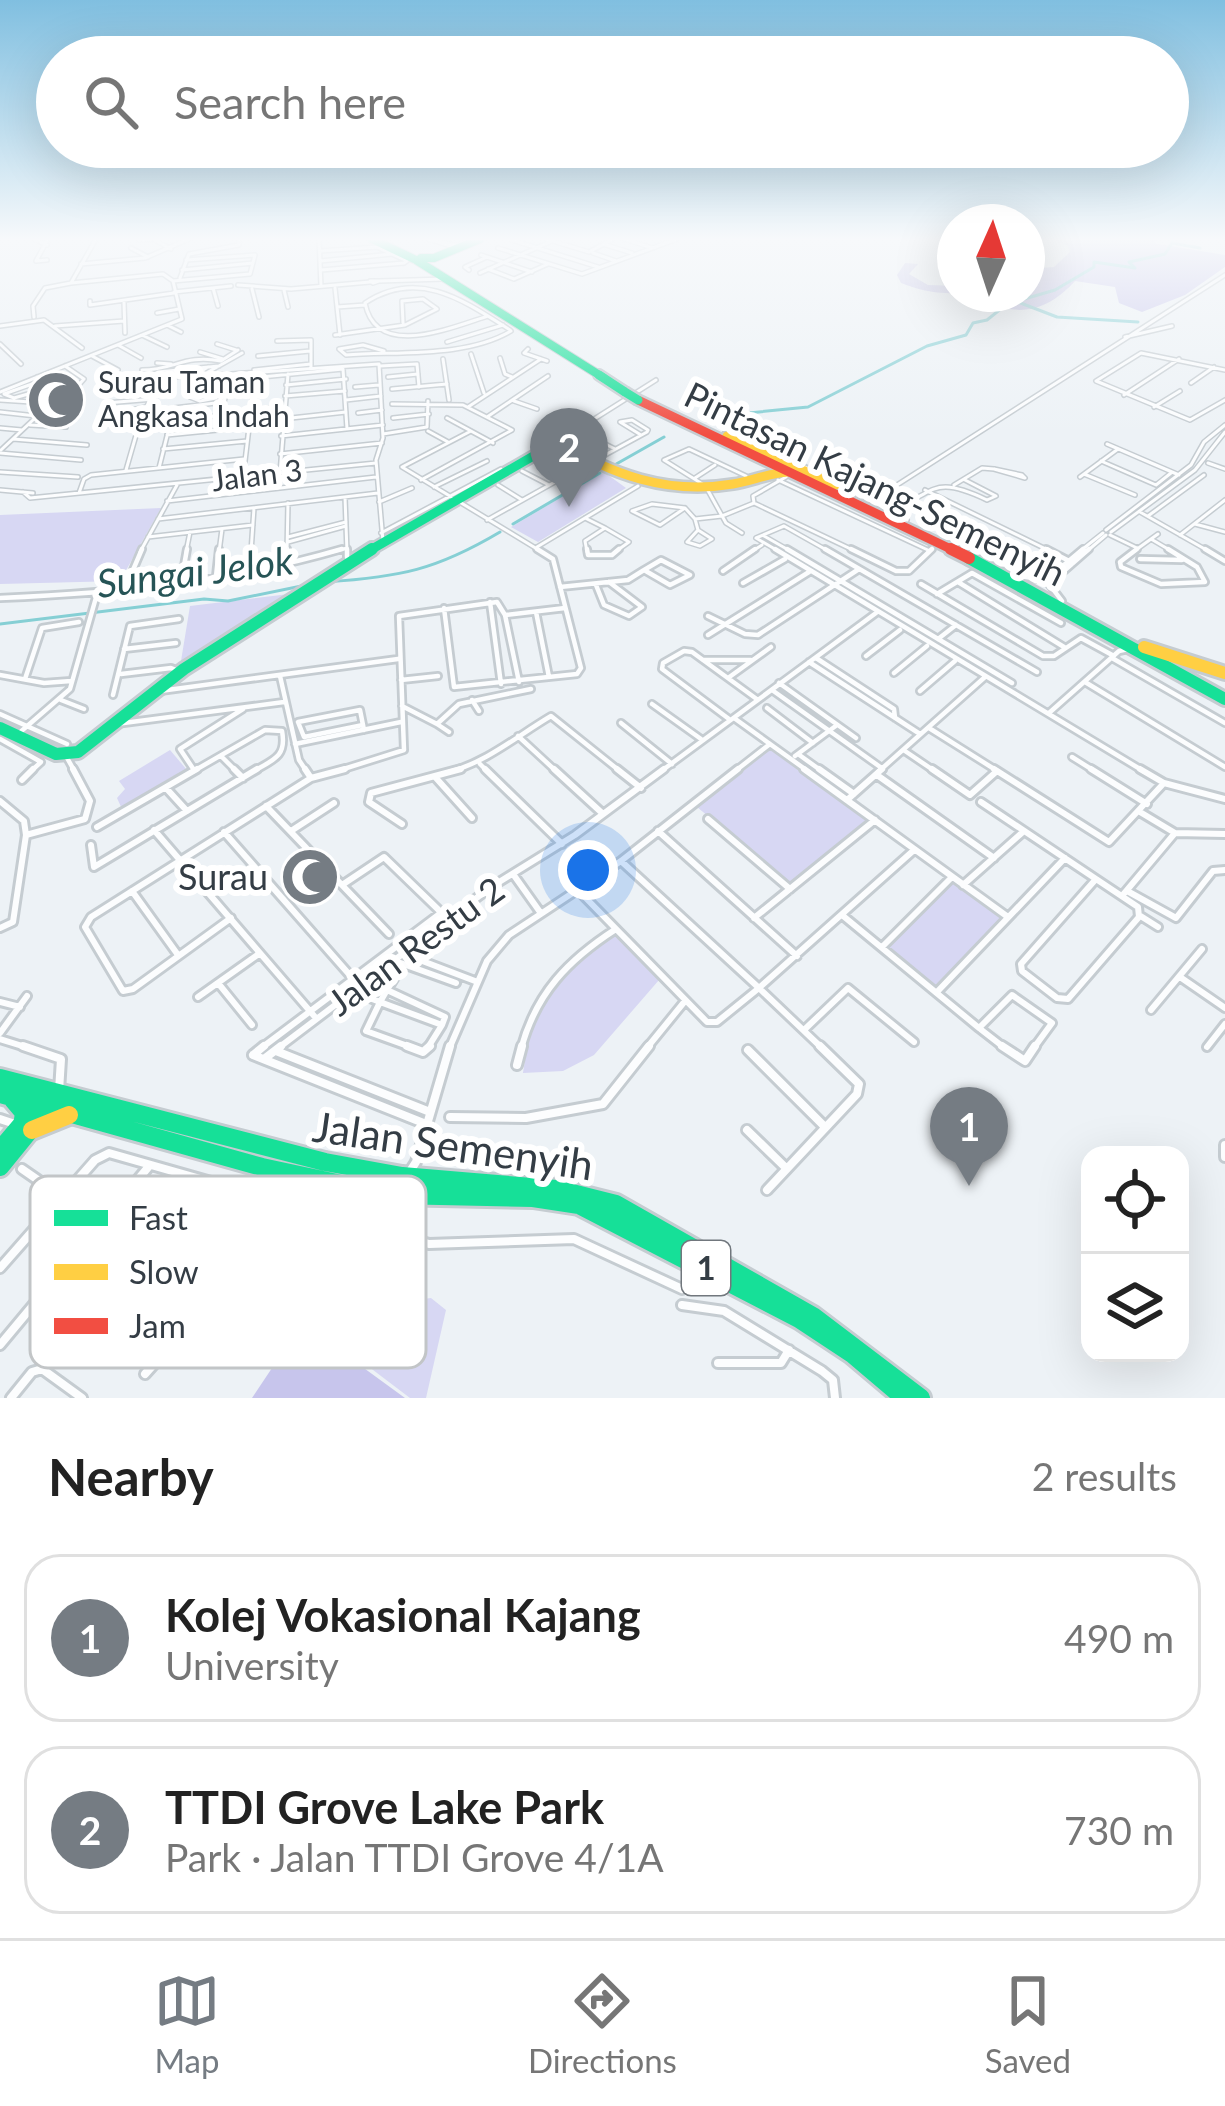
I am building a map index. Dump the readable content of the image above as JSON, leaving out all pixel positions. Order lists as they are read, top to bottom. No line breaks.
{"streets":{"main road":["Pintasan Kajang-Semenyih","Jalan Semenyih","1"],"street":["Jalan 3","Jalan Restu 2"]},"water":["Sungai Jelok"],"places":{"mosque":["Surau Taman Angkasa Indah","Surau"]},"legend":["Fast","Slow","Jam"],"north":"top","page":{"search":"Search here","pins":["2","1"],"heading":["Nearby","2 results"],"list":[{"mark":"1","name":"Kolej Vokasional Kajang","note":"University","value":"490 m"},{"mark":"2","name":"TTDI Grove Lake Park","note":"Park · Jalan TTDI Grove 4/1A","value":"730 m"}],"nav":["Map","Directions","Saved"]}}
